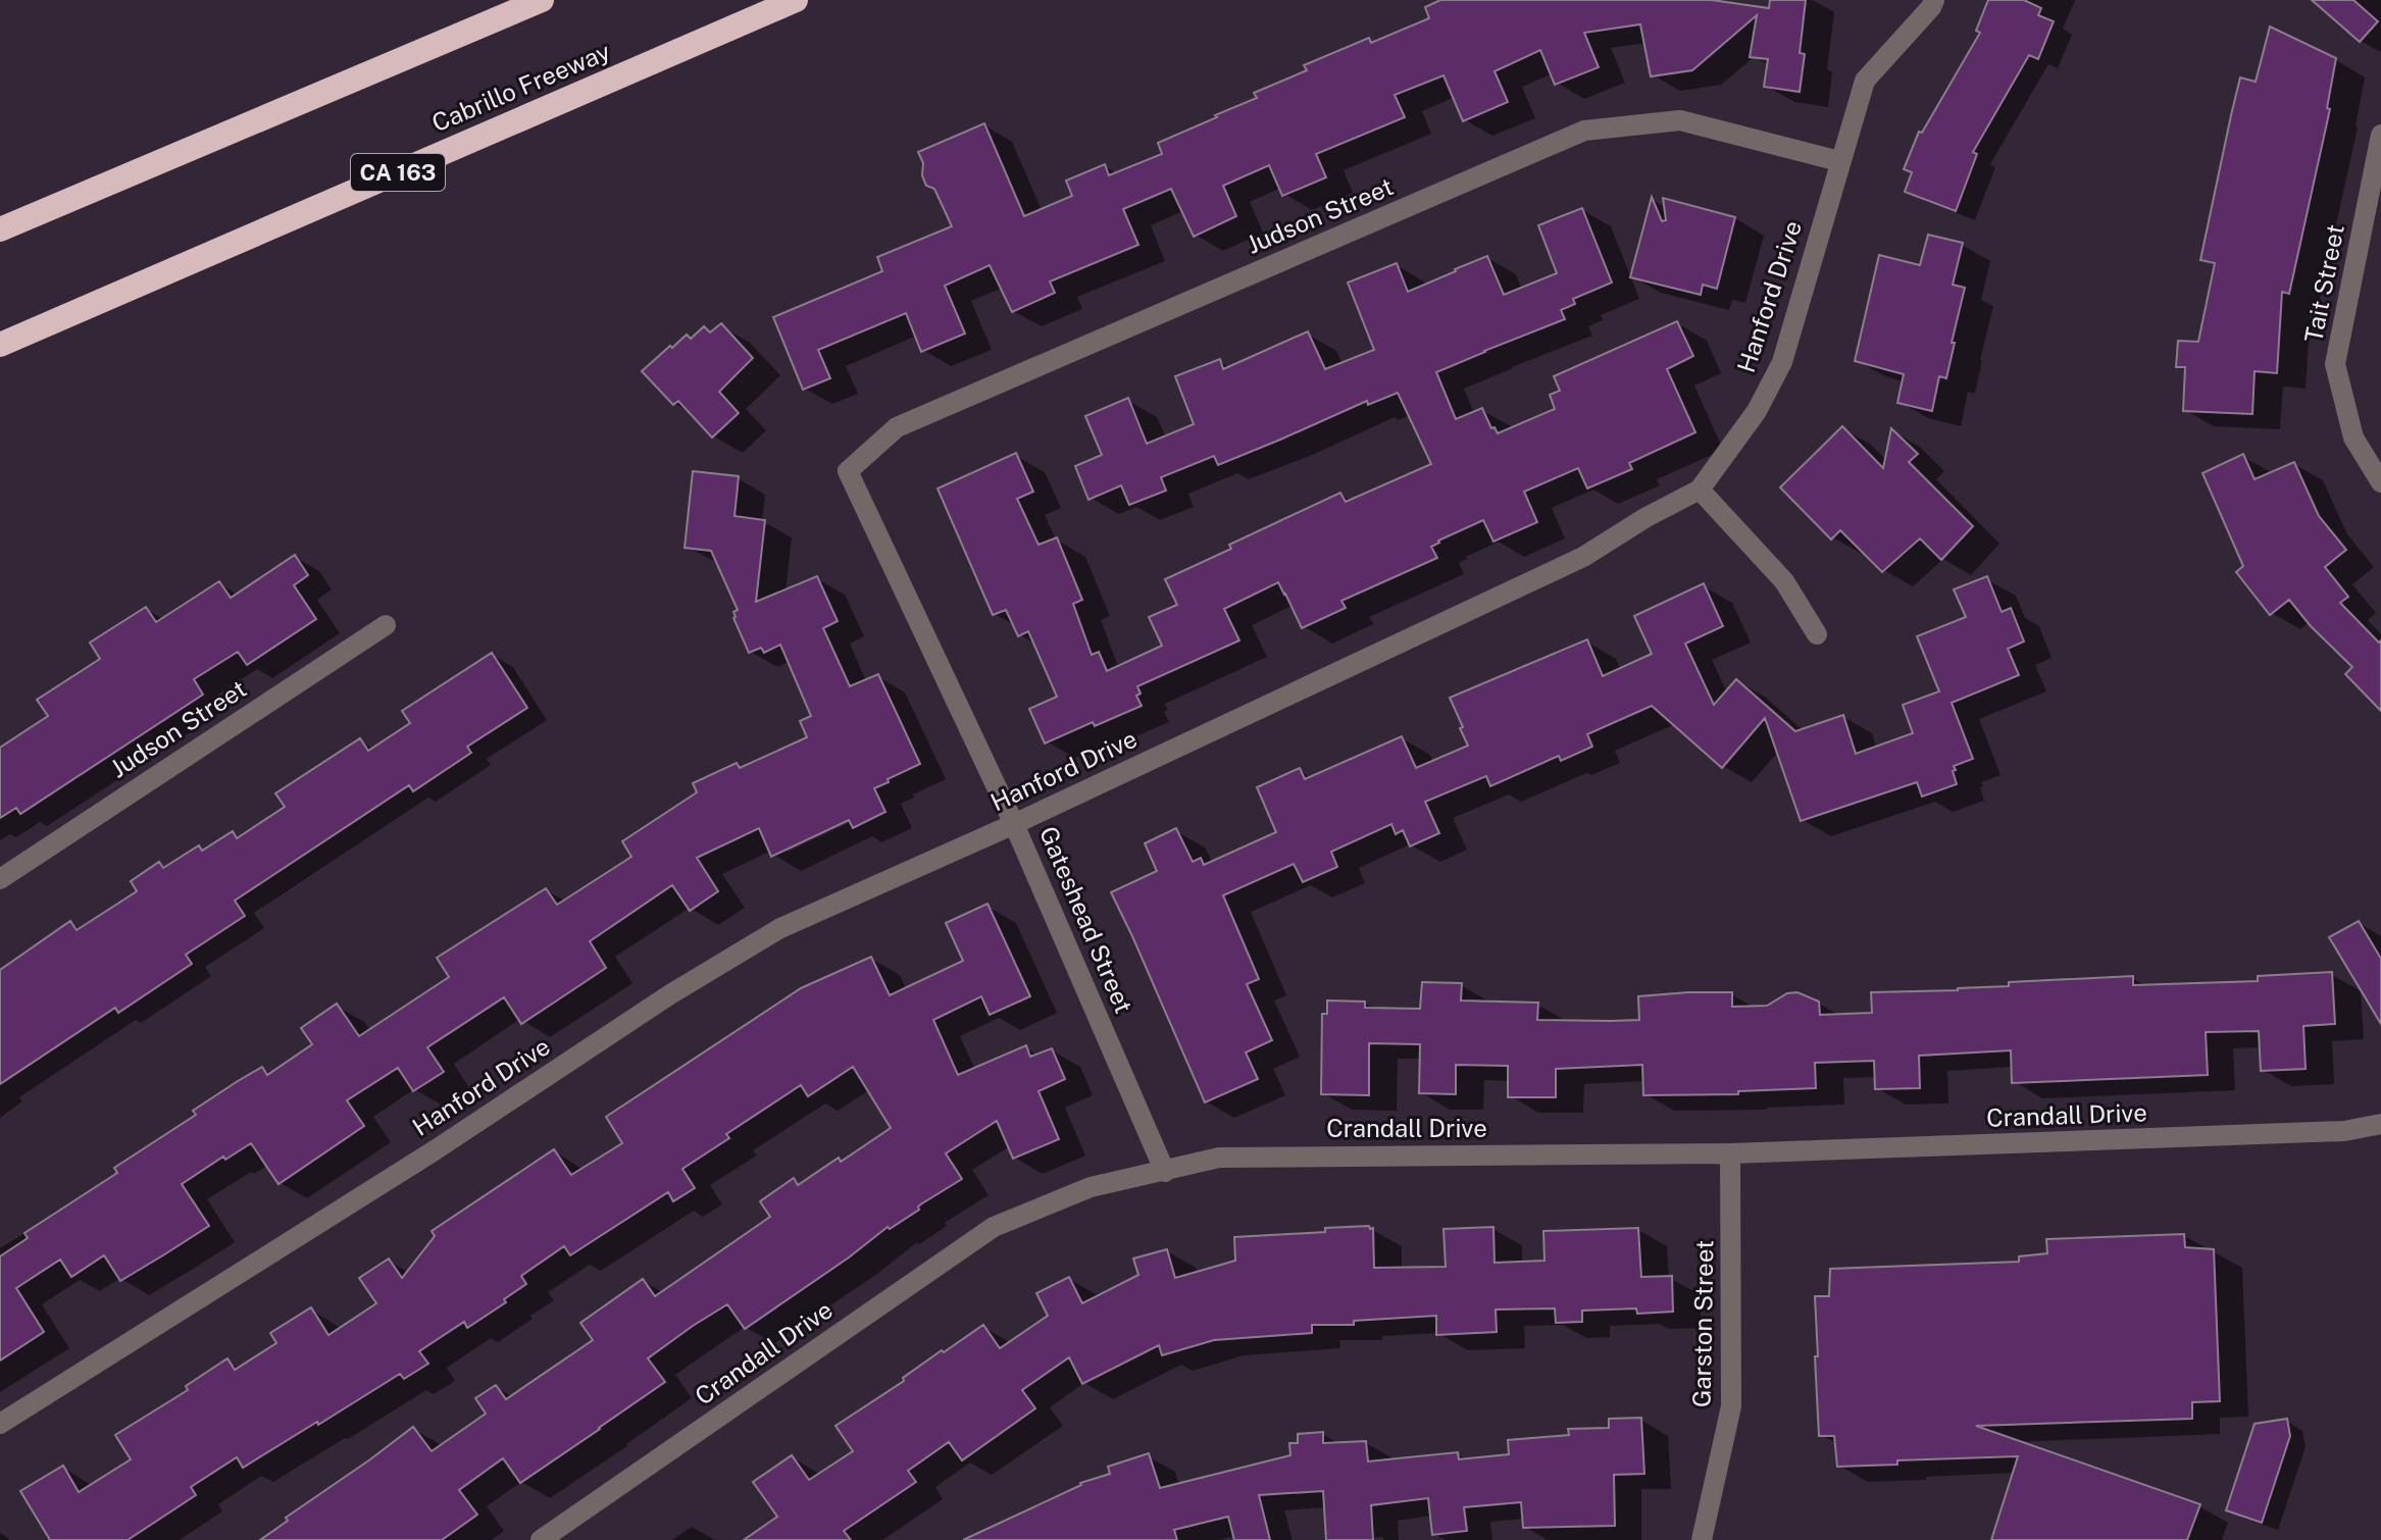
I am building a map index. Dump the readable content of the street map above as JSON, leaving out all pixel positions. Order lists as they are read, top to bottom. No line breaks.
{"streets":{"highway":["Cabrillo Freeway","CA 163"],"street":["Judson Street","Tait Street","Hanford Drive","Gateshead Street","Crandall Drive","Garston Street"]},"crossings":[["Judson Street","Hanford Drive"],["Judson Street","Gateshead Street"],["Hanford Drive","Gateshead Street"],["Gateshead Street","Crandall Drive"],["Crandall Drive","Garston Street"]]}
